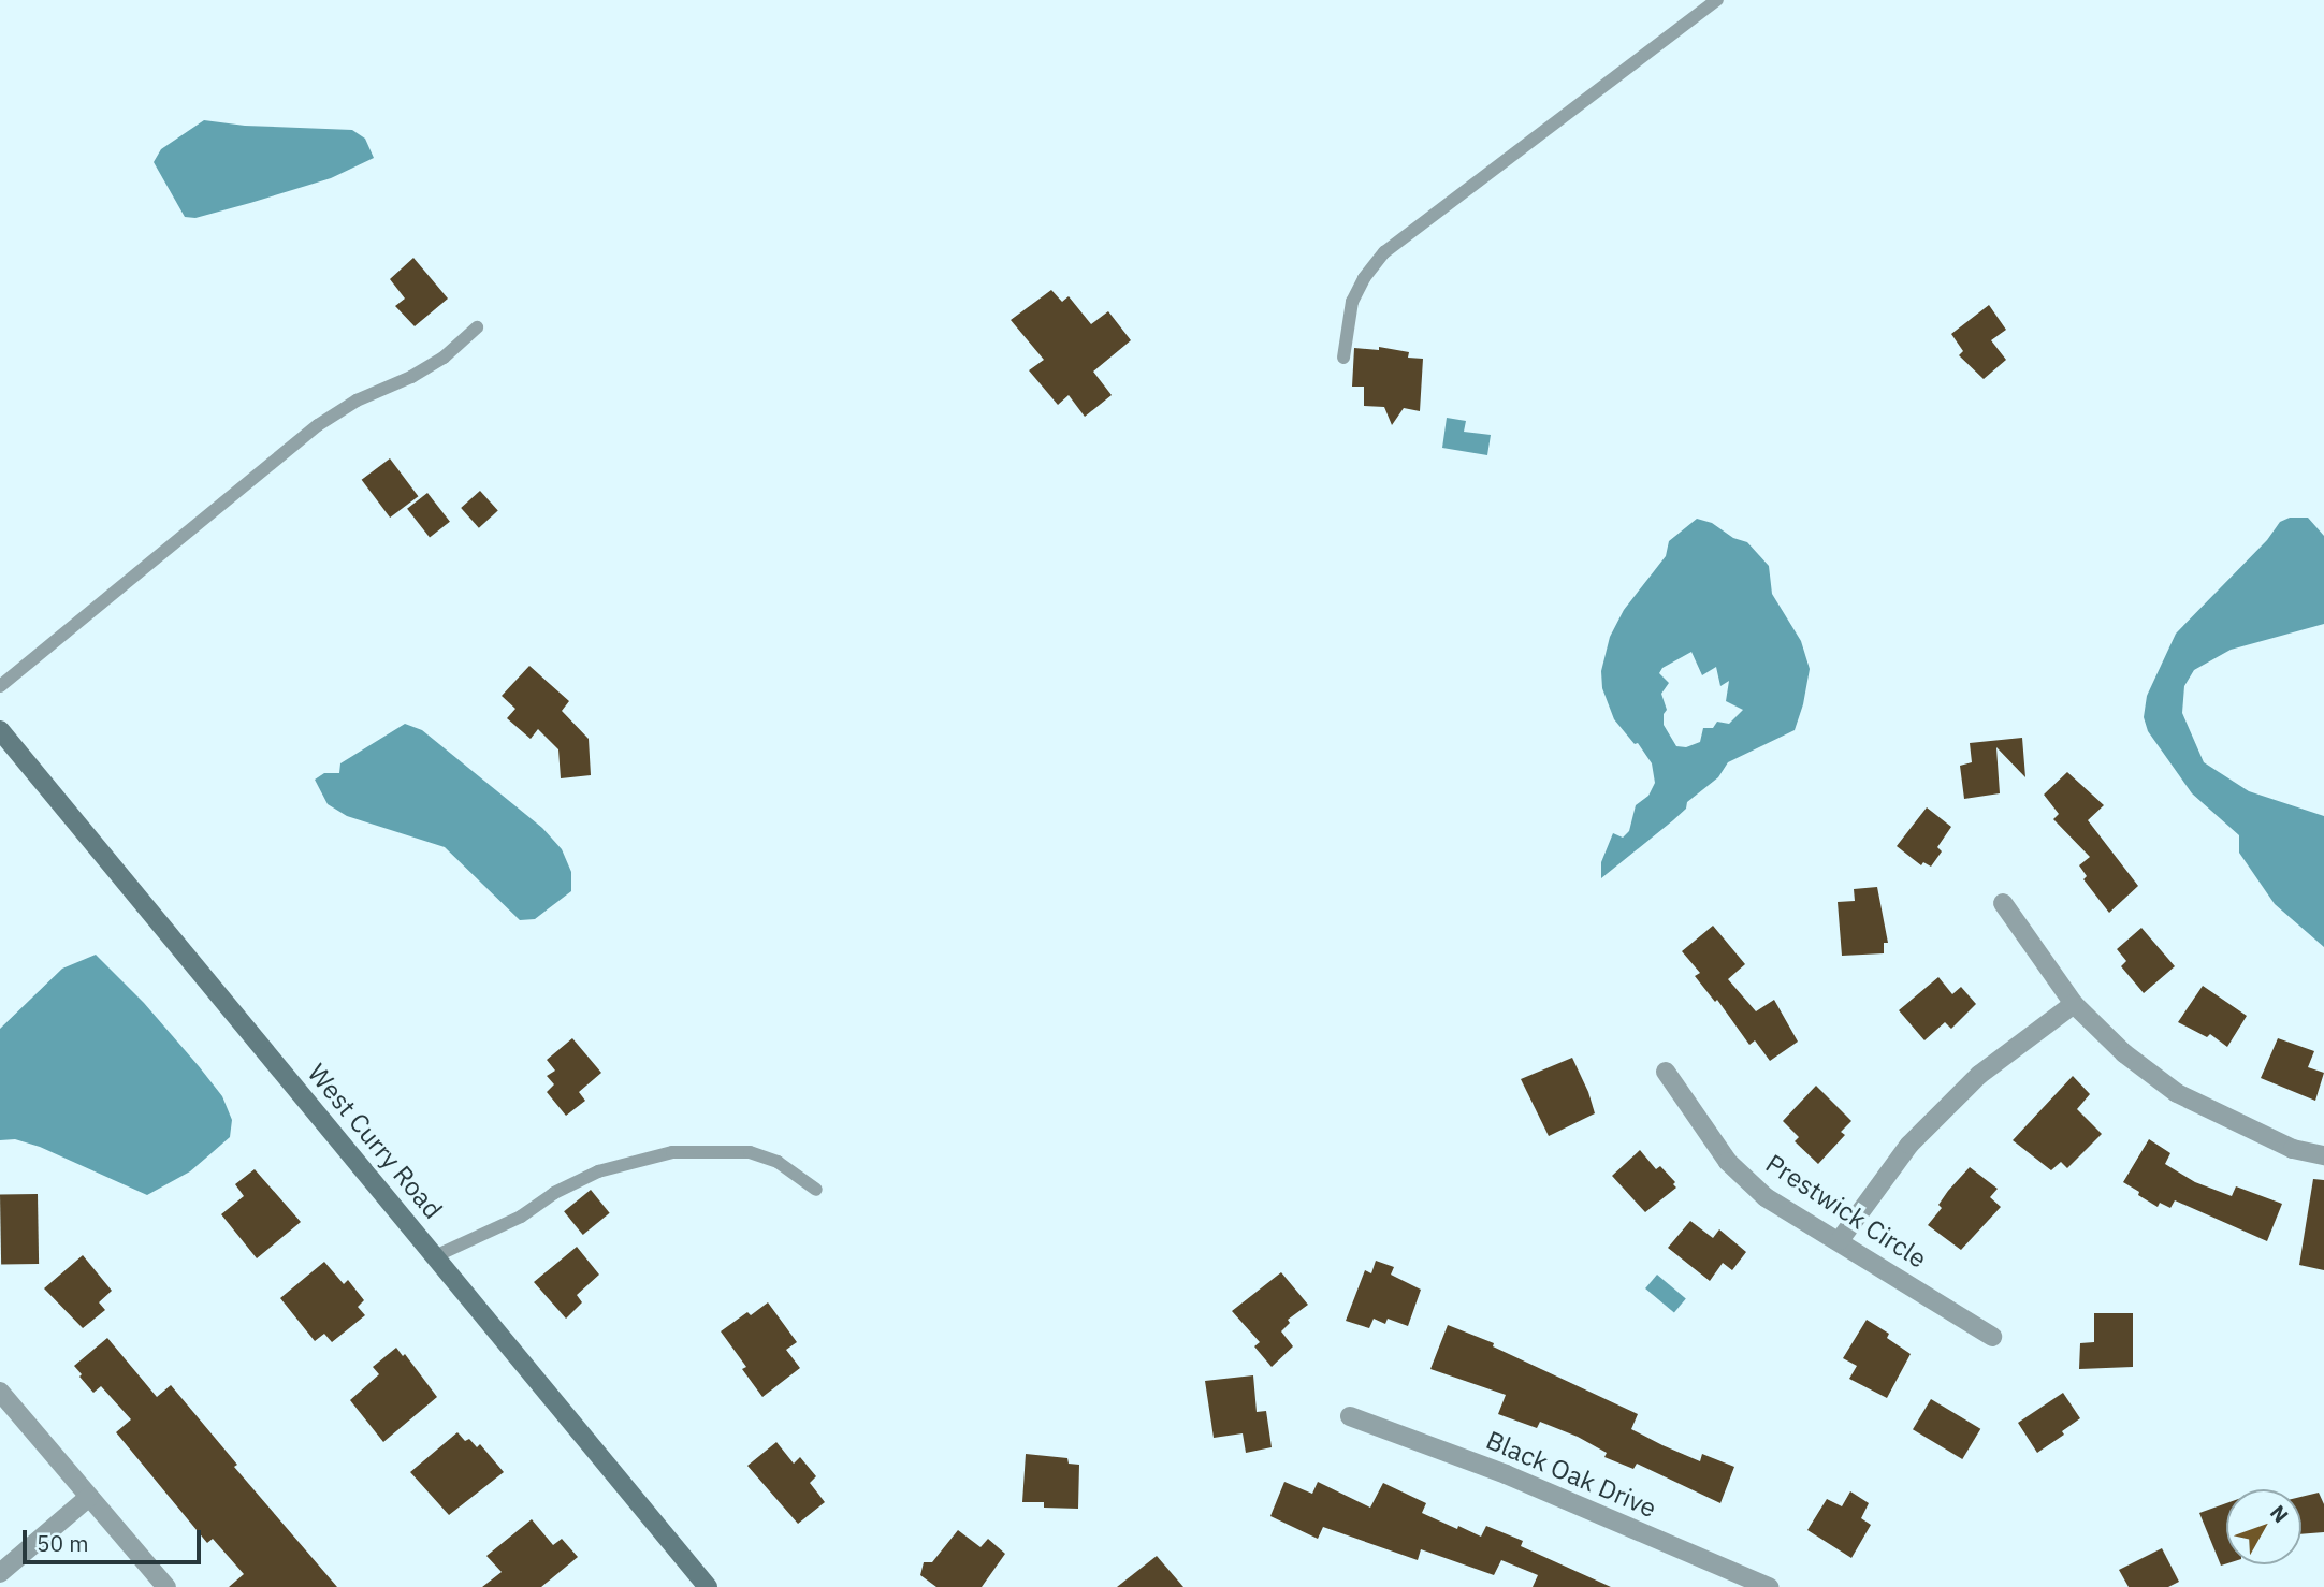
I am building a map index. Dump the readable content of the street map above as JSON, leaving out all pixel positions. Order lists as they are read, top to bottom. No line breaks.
{"streets":{"street":["West Curry Road","Prestwick Circle","Black Oak Drive"]},"scale_bar":"50 m","north":"top right"}
